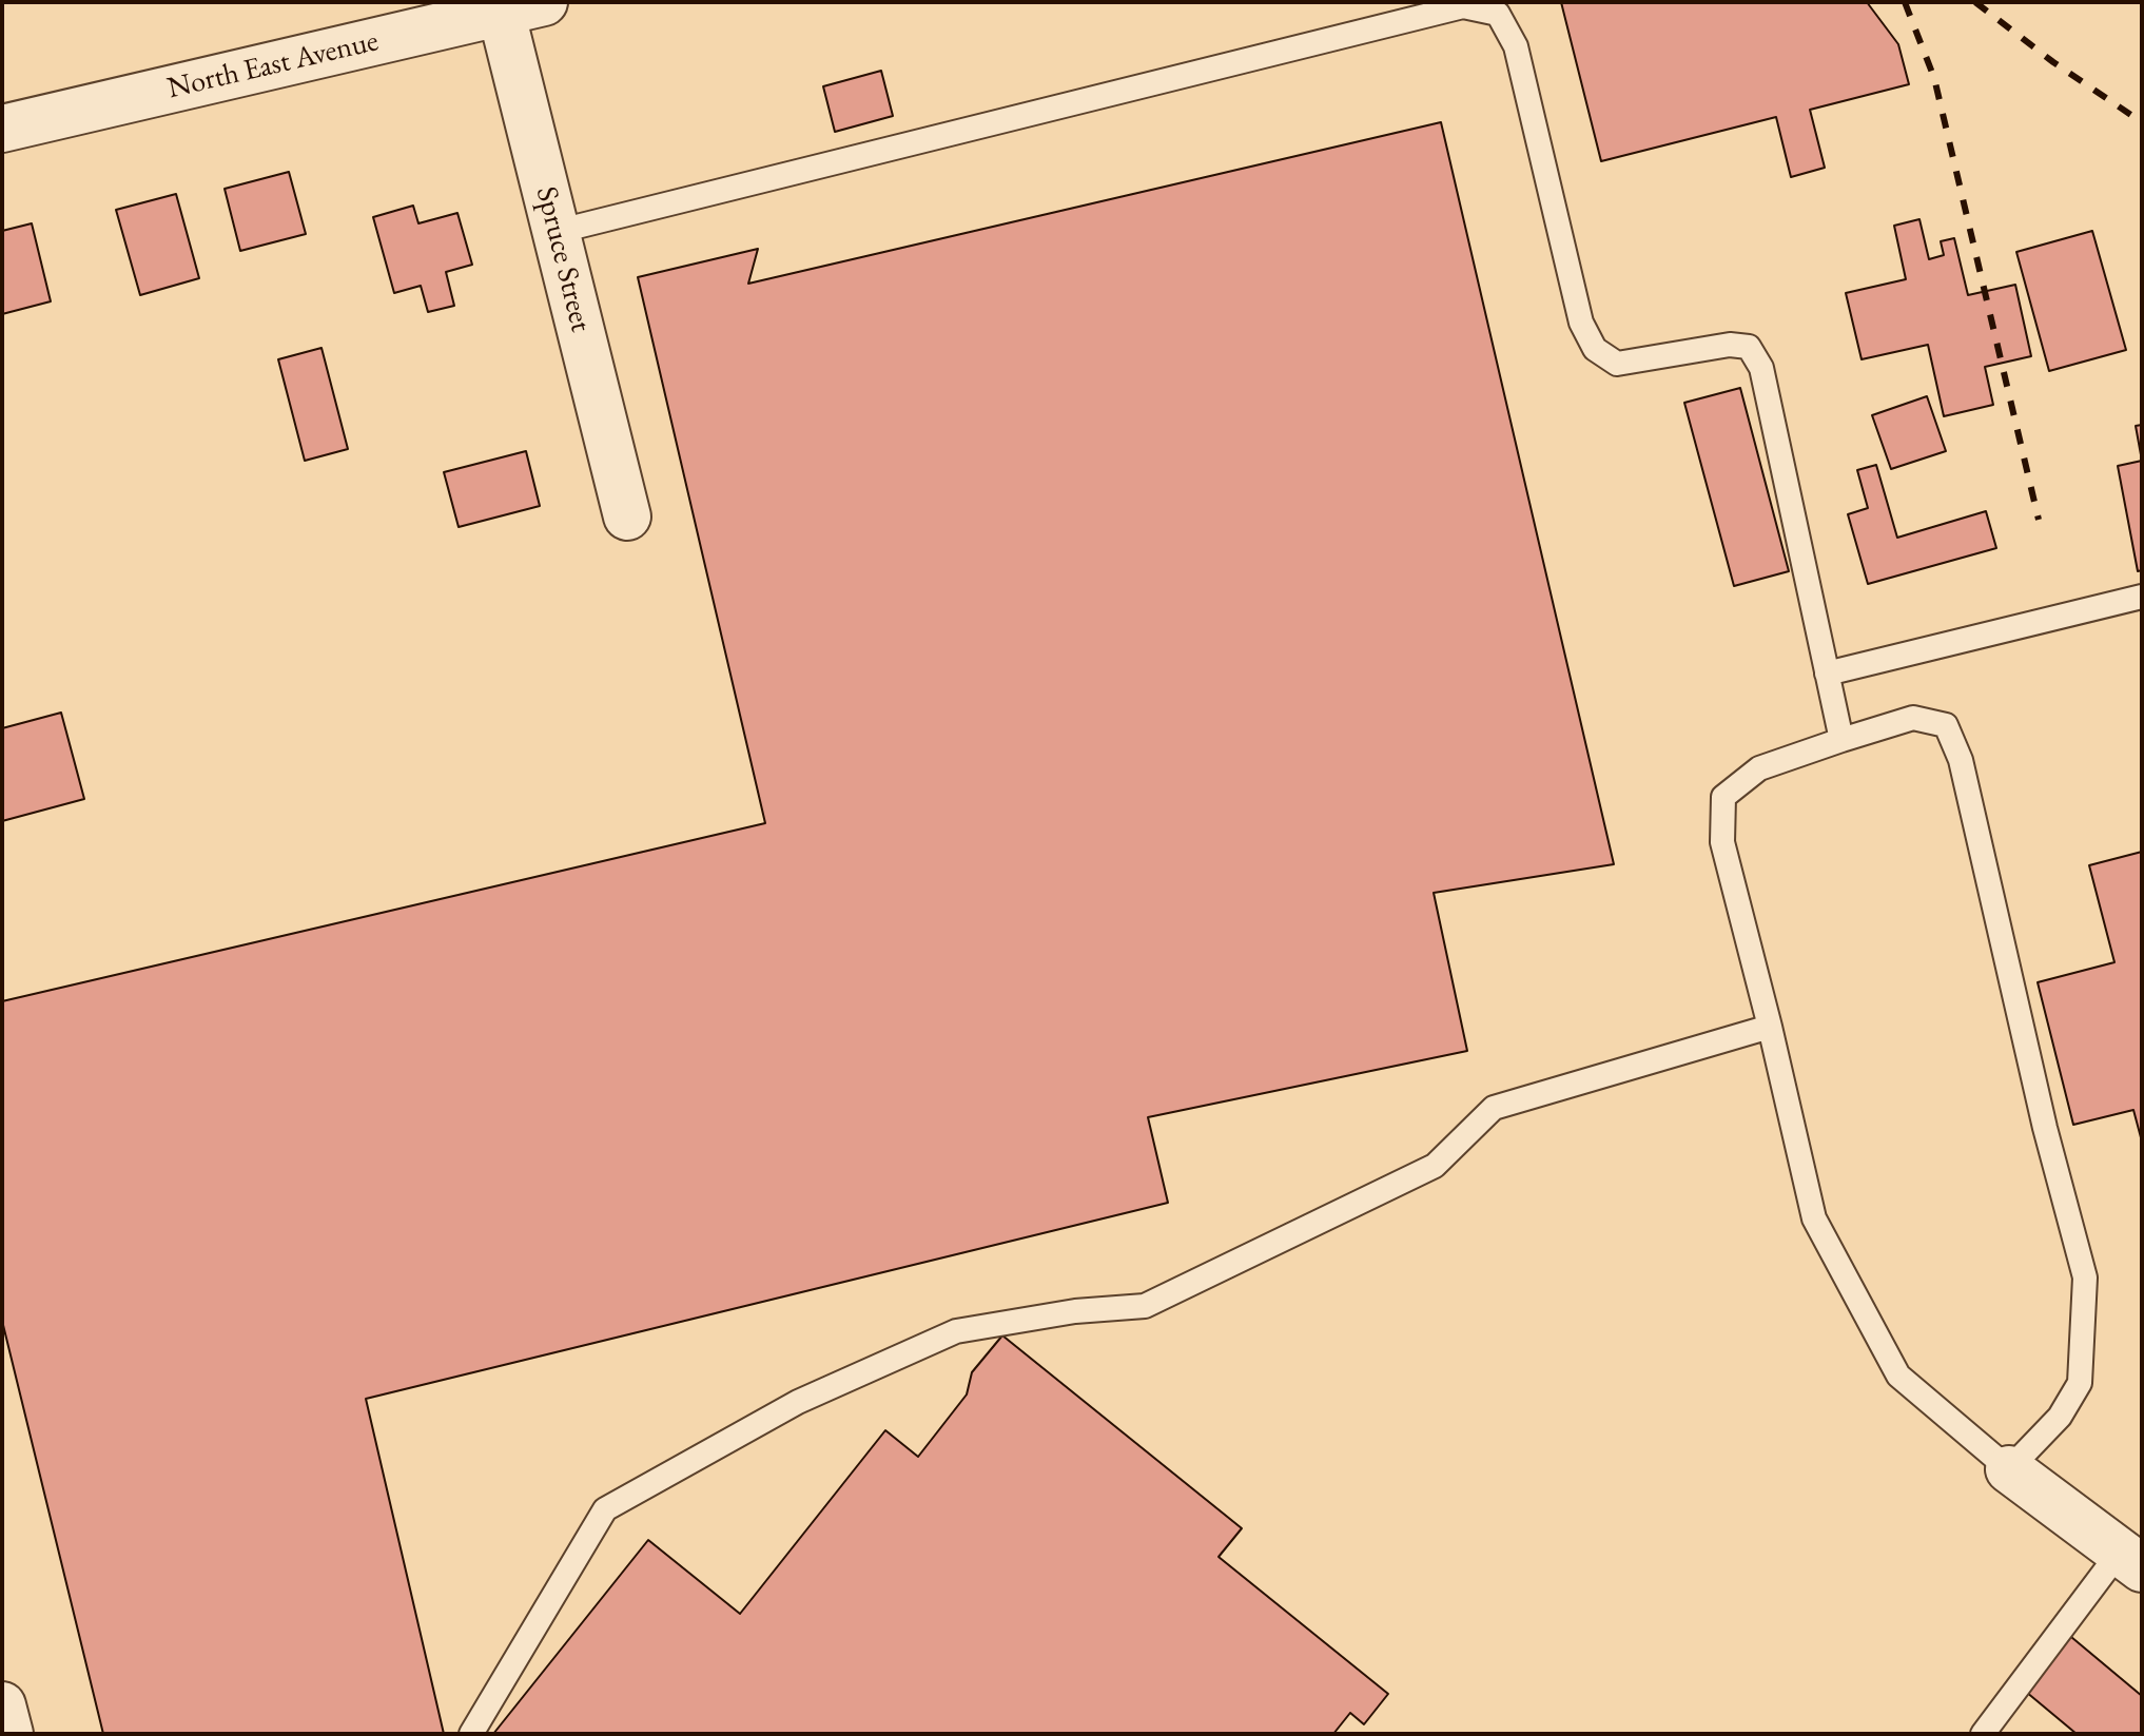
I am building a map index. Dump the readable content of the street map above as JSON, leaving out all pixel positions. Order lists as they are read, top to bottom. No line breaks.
{"streets":{"street":["North East Avenue","Spruce Street"]},"crossings":[["North East Avenue","Spruce Street"]]}
